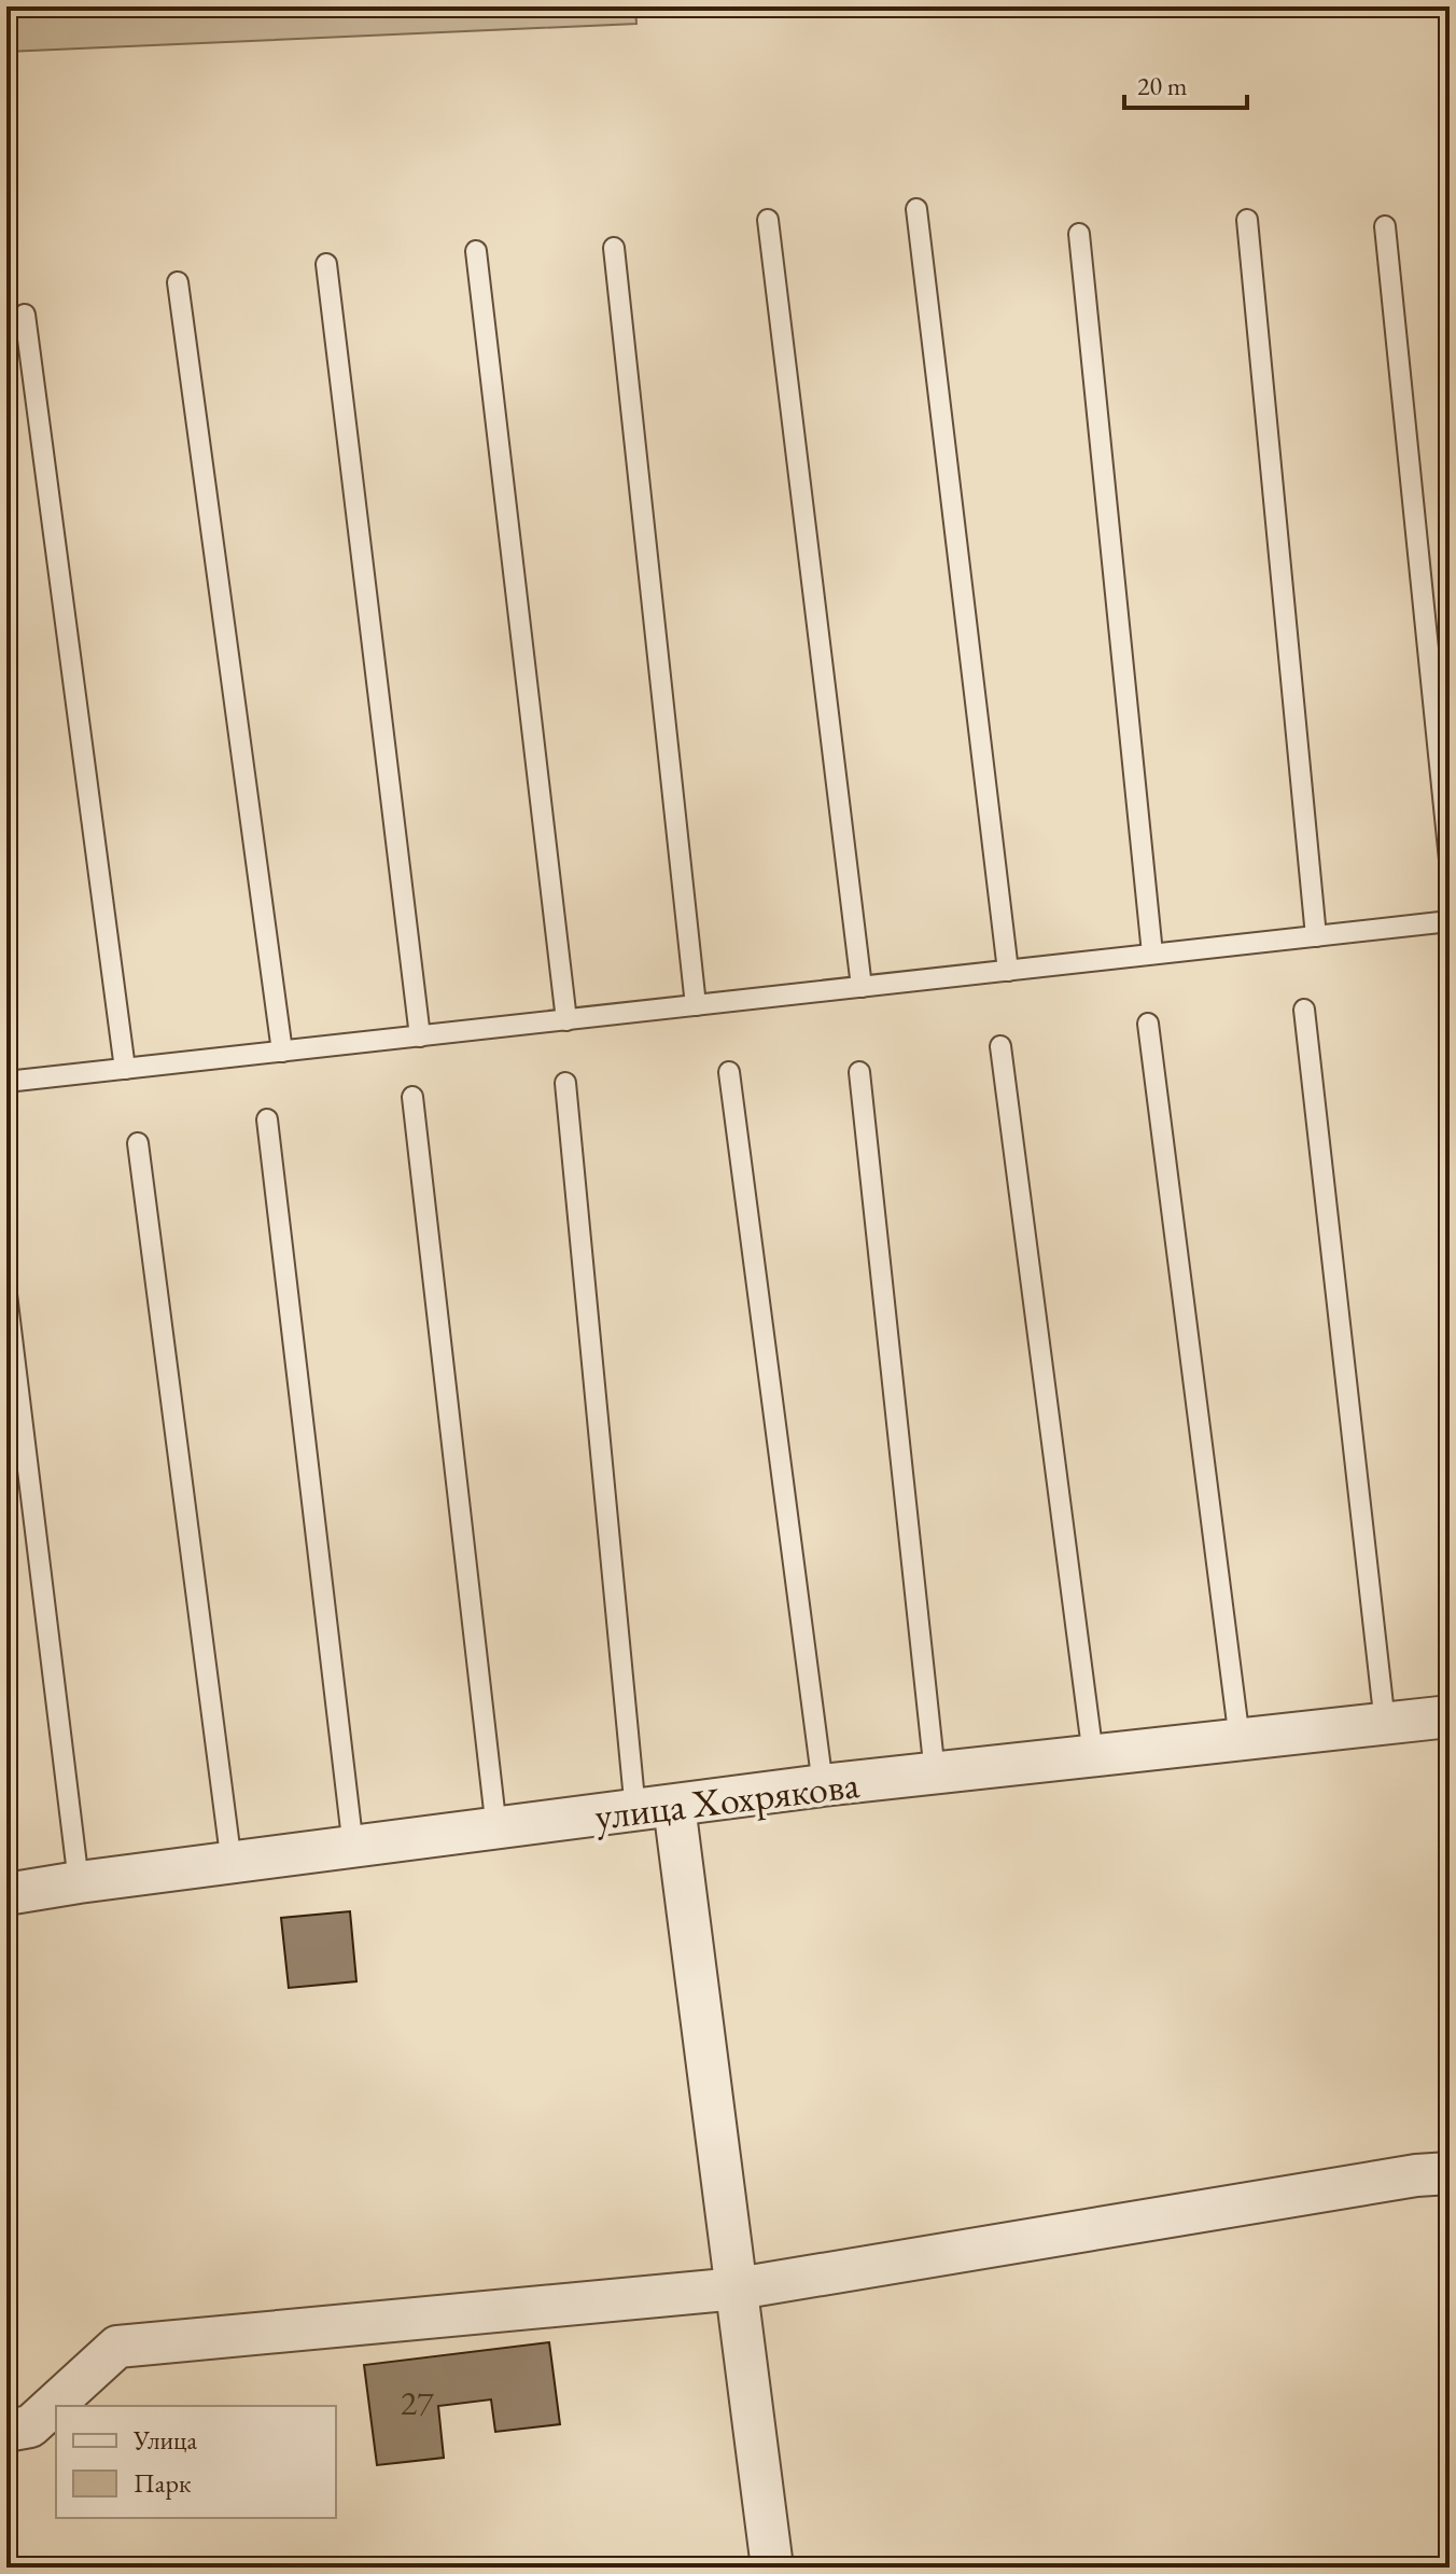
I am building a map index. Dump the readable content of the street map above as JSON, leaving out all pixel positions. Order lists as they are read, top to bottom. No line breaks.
{"streets":{"street":["улица Хохрякова"]},"house_numbers":["27"],"legend":["Улица","Парк"],"scale_bar":"20 m"}
